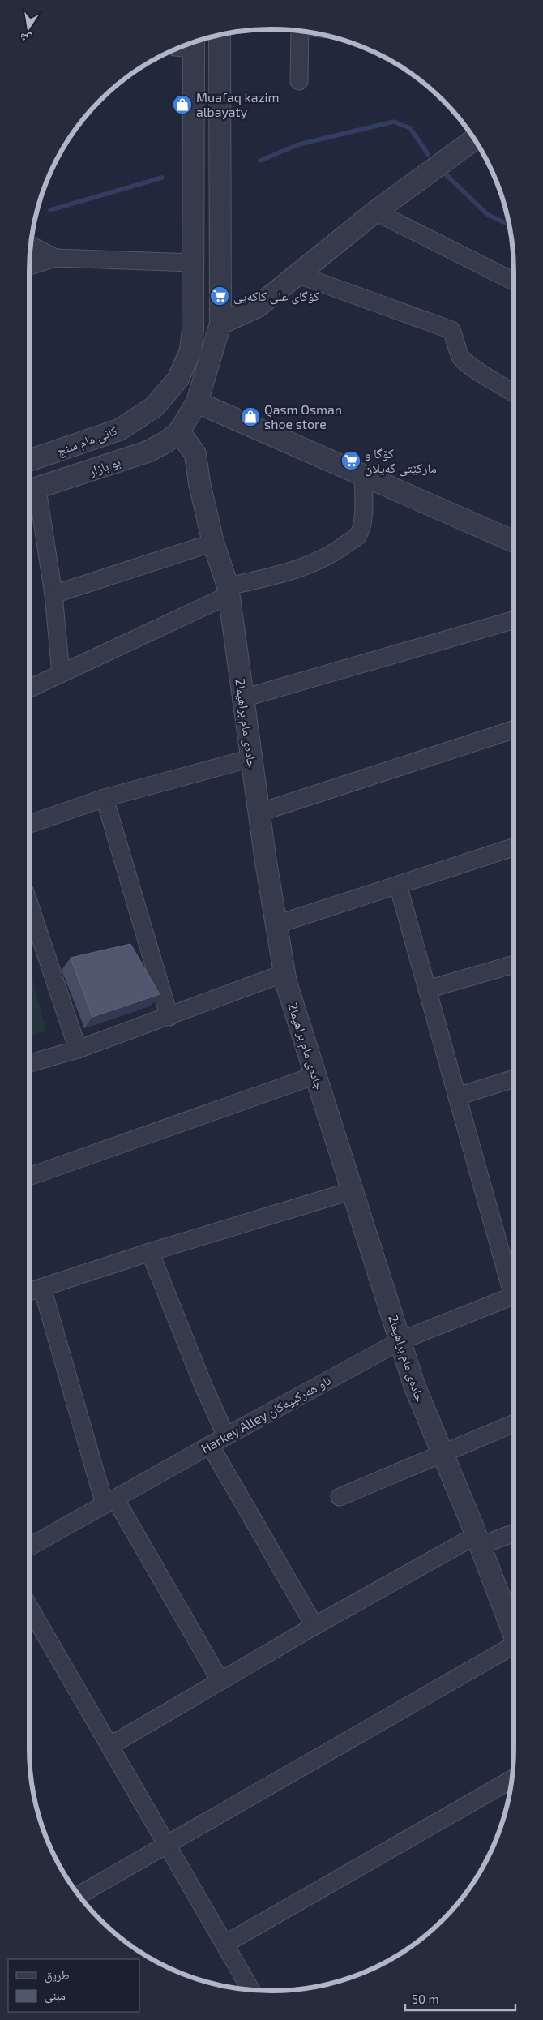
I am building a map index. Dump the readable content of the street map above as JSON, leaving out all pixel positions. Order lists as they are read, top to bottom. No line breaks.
{"streets":{"street":["کانی مام سنج","بو بازار","جادەی مام براهیما2","Harkey Alley ناو هەركييەكان"]},"crossings":[["بو بازار","جادەی مام براهیما2"],["جادەی مام براهیما2","Harkey Alley ناو هەركييەكان"]],"places":{"shop":["Muafaq kazim albayaty","Qasm Osman shoe store"],"supermarket":["کۆگای علی کاکەیی","کۆگا و مارکێتی گەیلان"]},"legend":["طريق","مبنى"],"scale_bar":"50 m","north":"bottom"}
